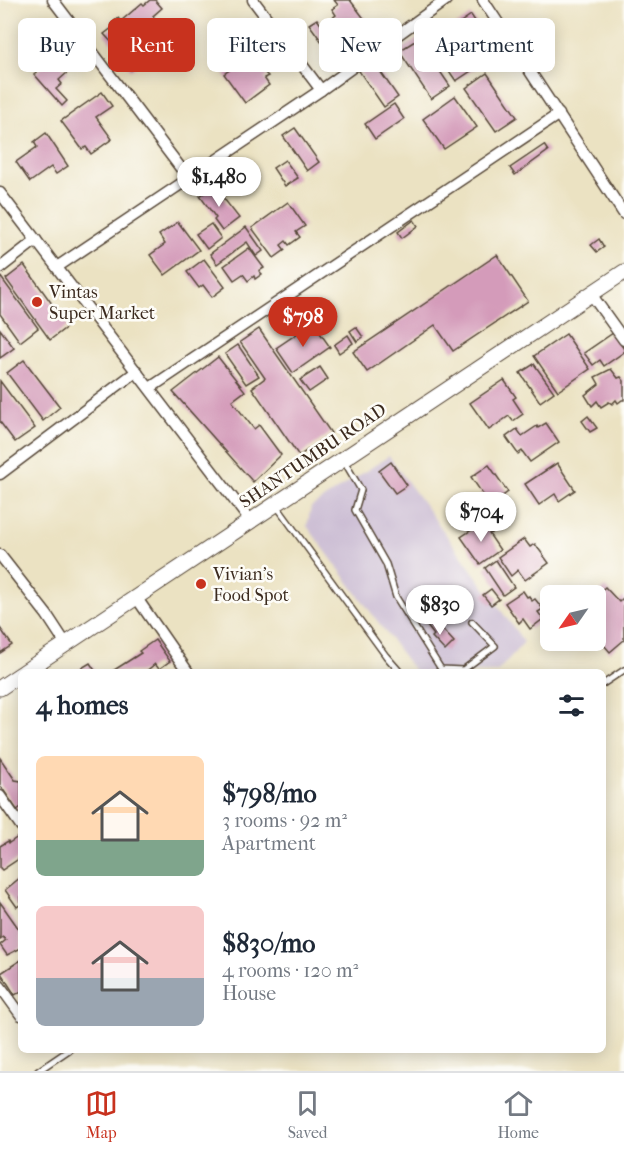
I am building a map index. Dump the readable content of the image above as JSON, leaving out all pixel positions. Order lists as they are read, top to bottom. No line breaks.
{"streets":{"street":["SHANTUMBU ROAD"]},"places":["Vintas Super Market","Vivian’s Food Spot"],"north":"bottom left","page":{"chip":["Buy","Rent","Filters","New","Apartment"],"price":["$1,480","$798","$704","$830"],"heading":"4 homes","list":[{"name":"$798/mo","note":"3 rooms · 92 m² · Apartment"},{"name":"$830/mo","note":"4 rooms · 120 m² · House"}],"tabs":["Map","Saved","Home"]}}
